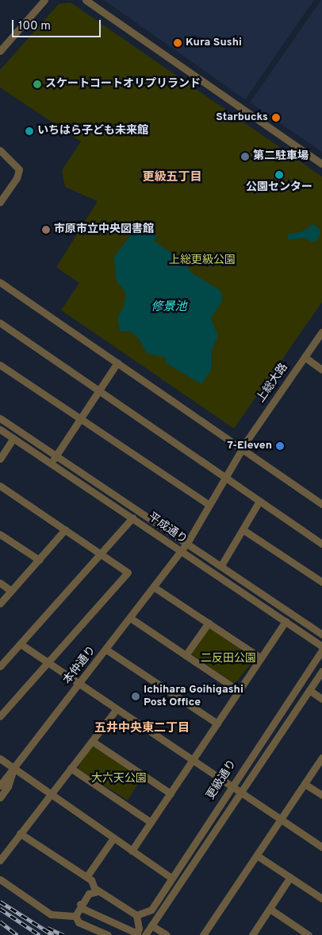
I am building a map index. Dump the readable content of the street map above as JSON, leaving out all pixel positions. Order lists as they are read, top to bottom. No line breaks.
{"streets":{"street":["上総大路","平成通り","本仲通り","更級通り"]},"crossings":[["上総大路","本仲通り"],["平成通り","本仲通り"]],"districts":["更級五丁目","五井中央東二丁目"],"water":["修景池"],"parks":["上総更級公園","二反田公園","大六天公園"],"places":["Kura Sushi","スケートコートオリプリランド","Starbucks","いちはら子ども未来館","第二駐車場","公園センター","市原市立中央図書館","7-Eleven","Ichihara Goihigashi Post Office"],"scale_bar":"100 m"}
